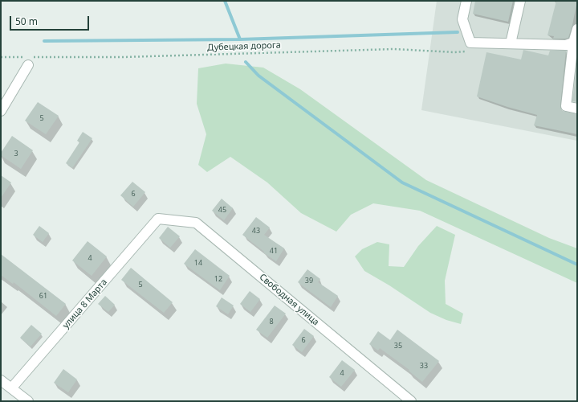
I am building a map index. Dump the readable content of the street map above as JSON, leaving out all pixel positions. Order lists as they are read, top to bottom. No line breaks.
{"streets":{"street":["Свободная улица","улица 8 Марта"],"path":["Дубецкая дорога"]},"crossings":[["Свободная улица","улица 8 Марта"]],"house_numbers":["5","3","6","45","43","41","4","14","12","39","5","61","8","6","35","33","4"],"scale_bar":"50 m"}
